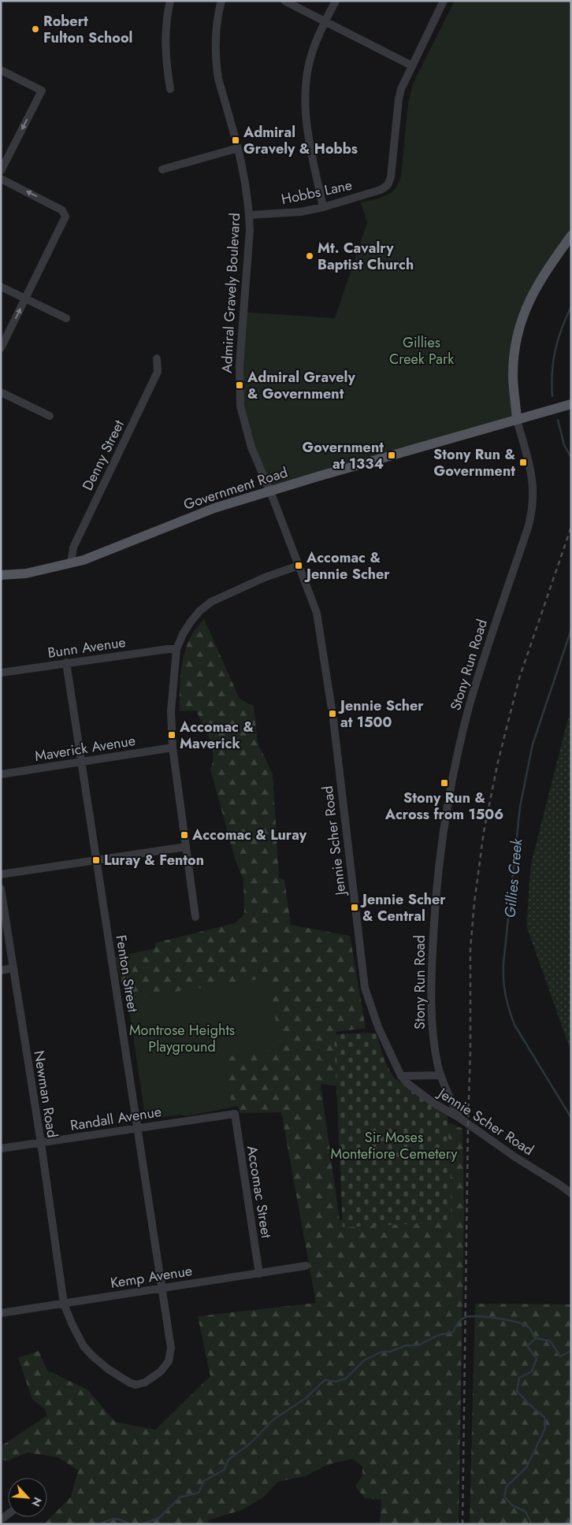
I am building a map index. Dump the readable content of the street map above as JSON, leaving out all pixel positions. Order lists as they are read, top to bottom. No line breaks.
{"streets":{"main road":["Government Road","Stony Run Road"],"street":["Hobbs Lane","Admiral Gravely Boulevard","Denny Street","Bunn Avenue","Maverick Avenue","Jennie Scher Road","Fenton Street","Newman Road","Randall Avenue","Accomac Street","Kemp Avenue"]},"crossings":[["Hobbs Lane","Admiral Gravely Boulevard"],["Admiral Gravely Boulevard","Government Road"],["Admiral Gravely Boulevard","Jennie Scher Road"],["Denny Street","Government Road"],["Government Road","Stony Run Road"],["Government Road","Jennie Scher Road"],["Bunn Avenue","Fenton Street"],["Stony Run Road","Jennie Scher Road"],["Maverick Avenue","Fenton Street"],["Fenton Street","Newman Road"],["Fenton Street","Randall Avenue"],["Fenton Street","Kemp Avenue"],["Newman Road","Randall Avenue"],["Newman Road","Kemp Avenue"],["Randall Avenue","Accomac Street"],["Accomac Street","Kemp Avenue"]],"water":["Gillies Creek"],"parks":["Gillies Creek Park","Montrose Heights Playground","Sir Moses Montefiore Cemetery"],"places":{"other":["Robert Fulton School","Mt. Cavalry Baptist Church"],"transit":["Admiral Gravely & Hobbs","Admiral Gravely & Government","Government at 1334","Stony Run & Government","Accomac & Jennie Scher","Jennie Scher at 1500","Accomac & Maverick","Stony Run & Across from 1506","Accomac & Luray","Luray & Fenton","Jennie Scher & Central"]},"north":"bottom right"}
